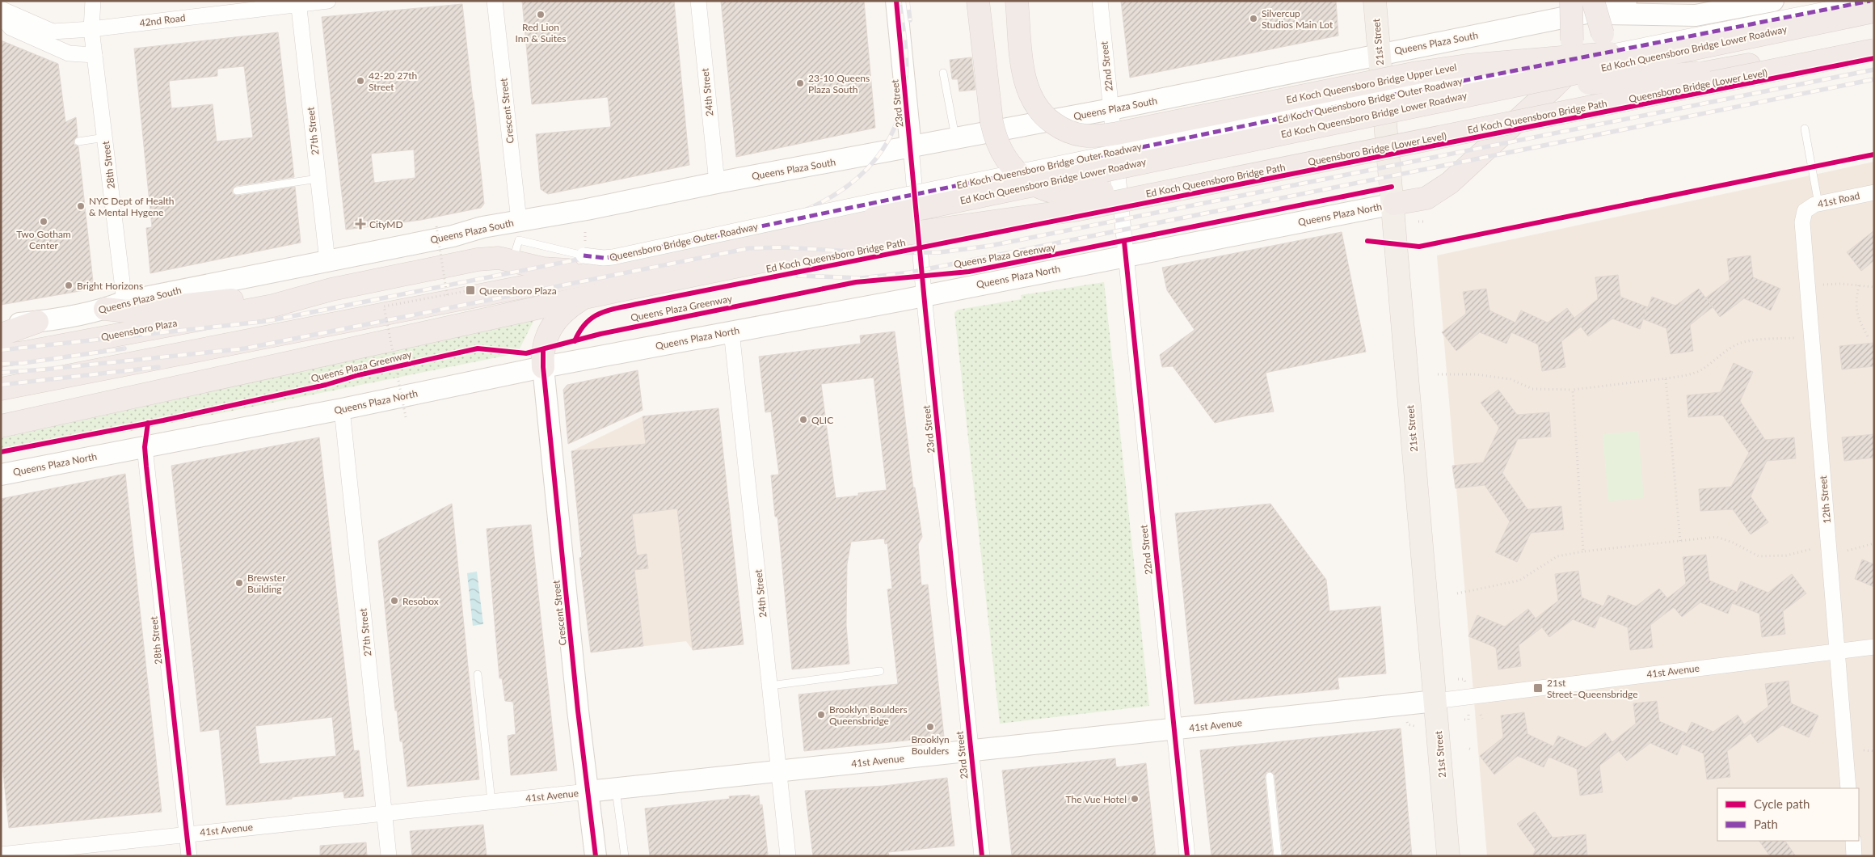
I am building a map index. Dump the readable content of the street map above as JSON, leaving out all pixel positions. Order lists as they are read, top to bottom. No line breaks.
{"streets":{"highway":["Ed Koch Queensboro Bridge Lower Roadway","Ed Koch Queensboro Bridge Upper Level","Queensboro Bridge (Lower Level)","Queensboro Plaza"],"main road":["21st Street","Queens Plaza South","23rd Street","Crescent Street","Queens Plaza North","41st Avenue"],"street":["42nd Road","22nd Street","24th Street","Ed Koch Queensboro Bridge Outer Roadway","27th Street","28th Street","41st Road","Queensboro Bridge Outer Roadway","12th Street"],"cycle path":["Ed Koch Queensboro Bridge Path","Queens Plaza Greenway"]},"crossings":[["42nd Road","27th Street"],["42nd Road","28th Street"],["21st Street","Queens Plaza South"],["21st Street","Queens Plaza North"],["21st Street","41st Avenue"],["Queens Plaza South","22nd Street"],["Queens Plaza South","24th Street"],["Queens Plaza South","23rd Street"],["Queens Plaza South","Crescent Street"],["Queens Plaza South","27th Street"],["Queens Plaza South","28th Street"],["Ed Koch Queensboro Bridge Lower Roadway","Queensboro Bridge (Lower Level)"],["Ed Koch Queensboro Bridge Lower Roadway","Ed Koch Queensboro Bridge Outer Roadway"],["Ed Koch Queensboro Bridge Lower Roadway","Queensboro Bridge Outer Roadway"],["22nd Street","Queens Plaza North"],["22nd Street","41st Avenue"],["Queensboro Bridge (Lower Level)","Ed Koch Queensboro Bridge Outer Roadway"],["Queensboro Bridge (Lower Level)","Queensboro Bridge Outer Roadway"],["24th Street","Queens Plaza North"],["24th Street","41st Avenue"],["Ed Koch Queensboro Bridge Outer Roadway","Queensboro Bridge Outer Roadway"],["23rd Street","Queens Plaza North"],["23rd Street","41st Avenue"],["Crescent Street","Queens Plaza North"],["Crescent Street","41st Avenue"],["27th Street","Queens Plaza North"],["27th Street","41st Avenue"],["28th Street","Queens Plaza North"],["28th Street","41st Avenue"],["41st Road","12th Street"],["Queensboro Bridge Outer Roadway","Queensboro Plaza"],["12th Street","41st Avenue"]],"places":{"other":["Red Lion Inn & Suites","Silvercup Studios Main Lot","42-20 27th Street","23-10 Queens Plaza South","NYC Dept of Health & Mental Hygene","Two Gotham Center","Bright Horizons","QLIC","Brewster Building","Resobox","Brooklyn Boulders Queensbridge","Brooklyn Boulders","The Vue Hotel"],"health":["CityMD"],"transit":["Queensboro Plaza","21st Street–Queensbridge"]},"legend":["Cycle path","Path"]}
